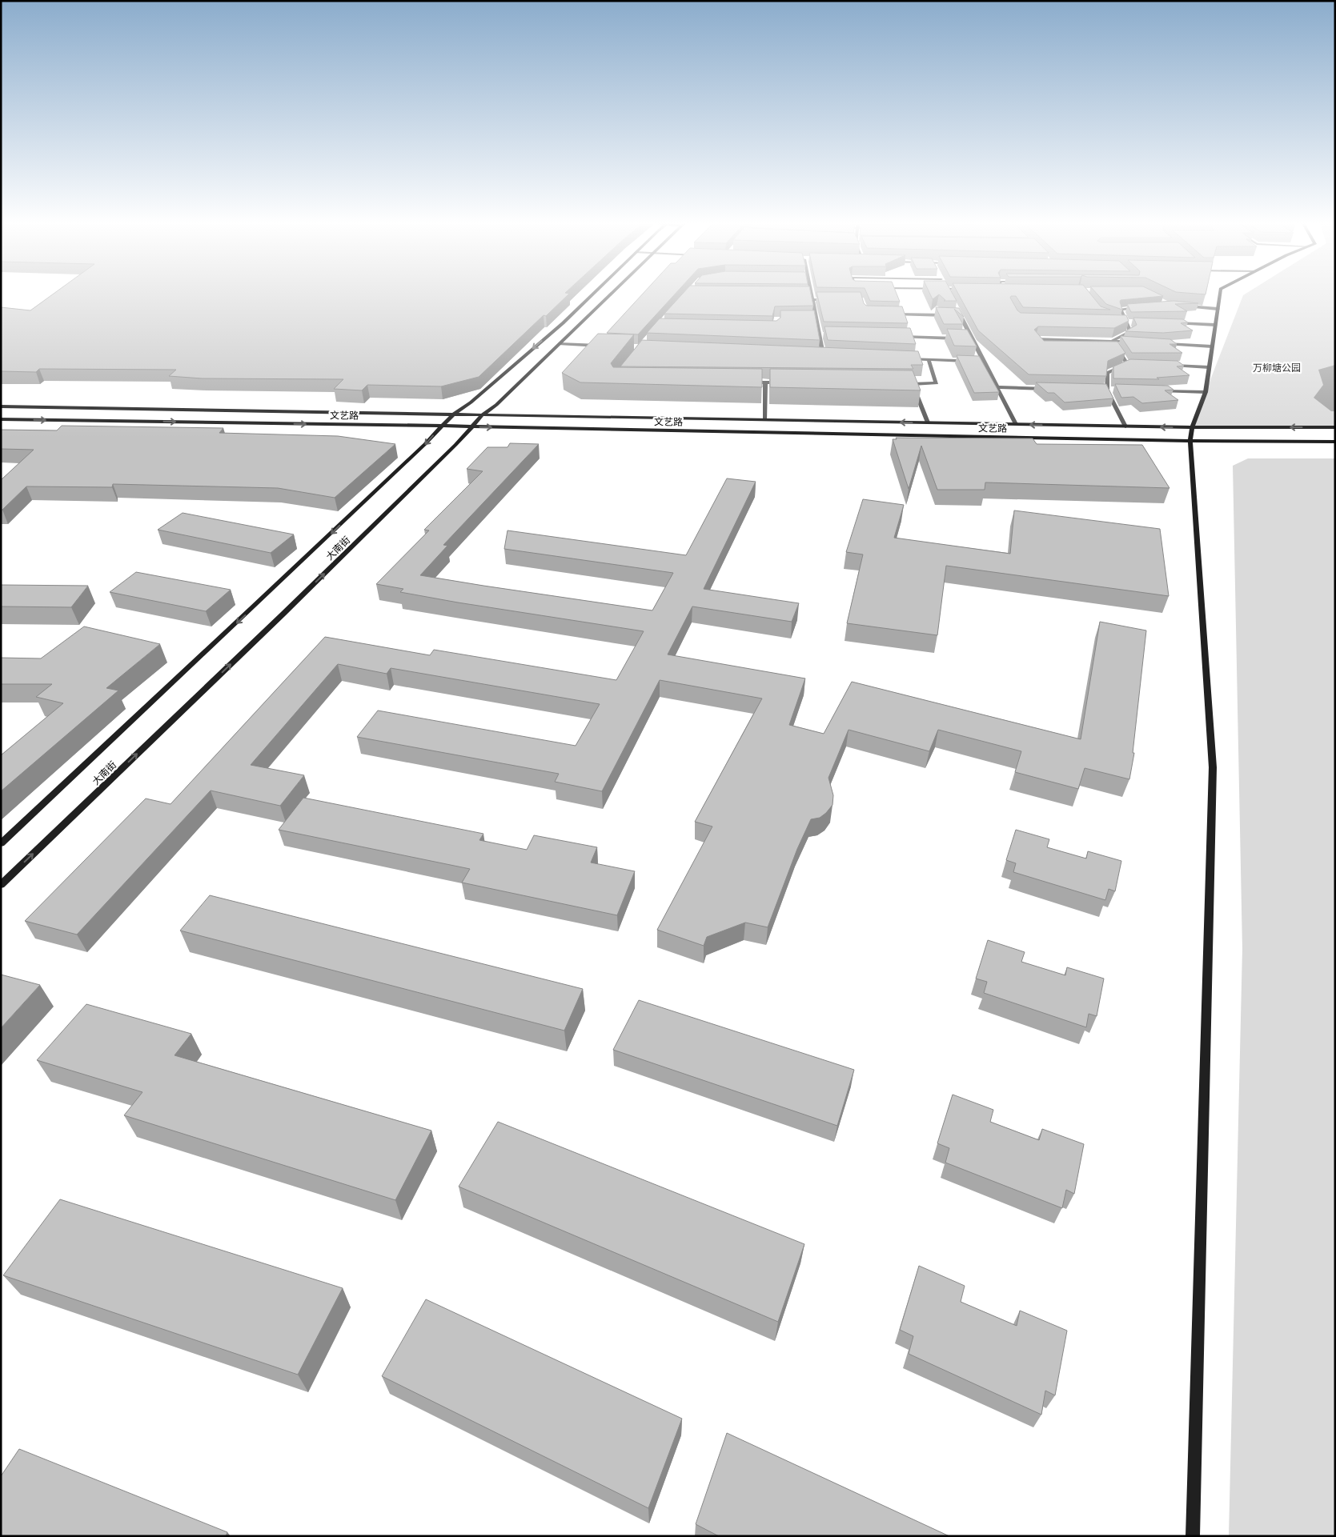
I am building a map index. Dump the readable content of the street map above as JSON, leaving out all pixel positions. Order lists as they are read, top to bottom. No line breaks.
{"streets":{"street":["文艺路","大南街"]},"crossings":[["文艺路","大南街"]],"parks":["万柳塘公园"]}
